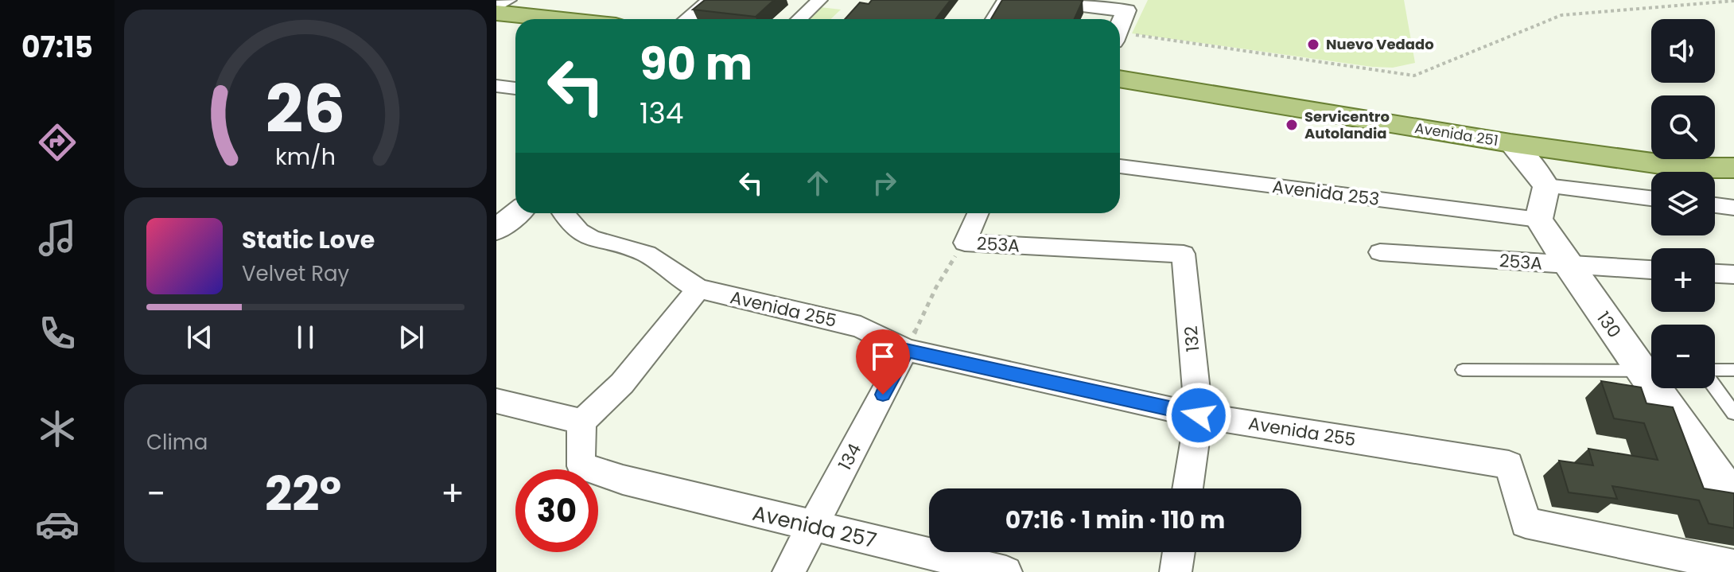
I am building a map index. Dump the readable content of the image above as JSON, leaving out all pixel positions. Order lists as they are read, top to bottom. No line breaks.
{"streets":{"main road":["Avenida 251"],"street":["Avenida 253","253A","Avenida 255","130","132","134","Avenida 257"]},"crossings":[["Avenida 253","130"],["253A","130"],["253A","132"],["Avenida 255","132"],["Avenida 255","134"],["134","Avenida 257"]],"places":["Nuevo Vedado","Servicentro Autolandia"],"page":{"tabs":"07:15","map_buttons":["+","−"],"turn":["90 m","134"],"song":["Static Love","Velvet Ray"],"tile":"Clima","heat":["−","22°","+"],"limit":"30","trip":"07:16 · 1 min · 110 m","gauge":["26","km/h"]}}
